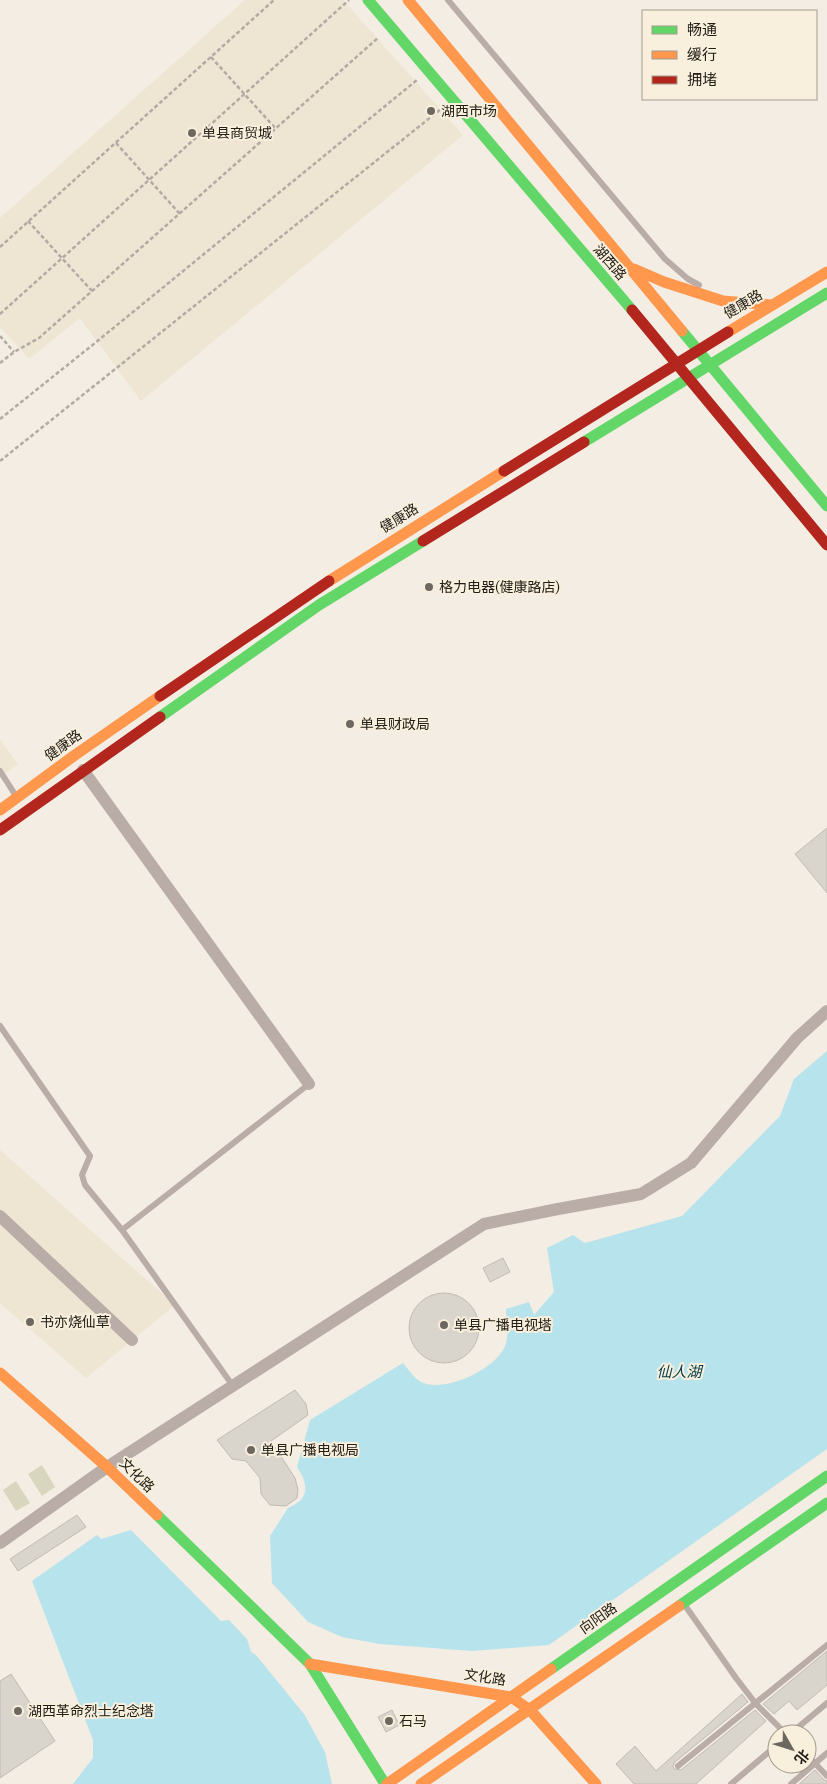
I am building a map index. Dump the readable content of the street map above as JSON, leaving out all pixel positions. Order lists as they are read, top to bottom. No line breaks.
{"streets":{"main road":["湖西路","健康路","文化路","向阳路"]},"crossings":[["湖西路","健康路"],["文化路","向阳路"]],"water":["仙人湖"],"places":["湖西市场","单县商贸城","格力电器(健康路店)","单县财政局","书亦烧仙草","单县广播电视塔","单县广播电视局","湖西革命烈士纪念塔","石马"],"legend":["畅通","缓行","拥堵"],"north":"bottom right"}
